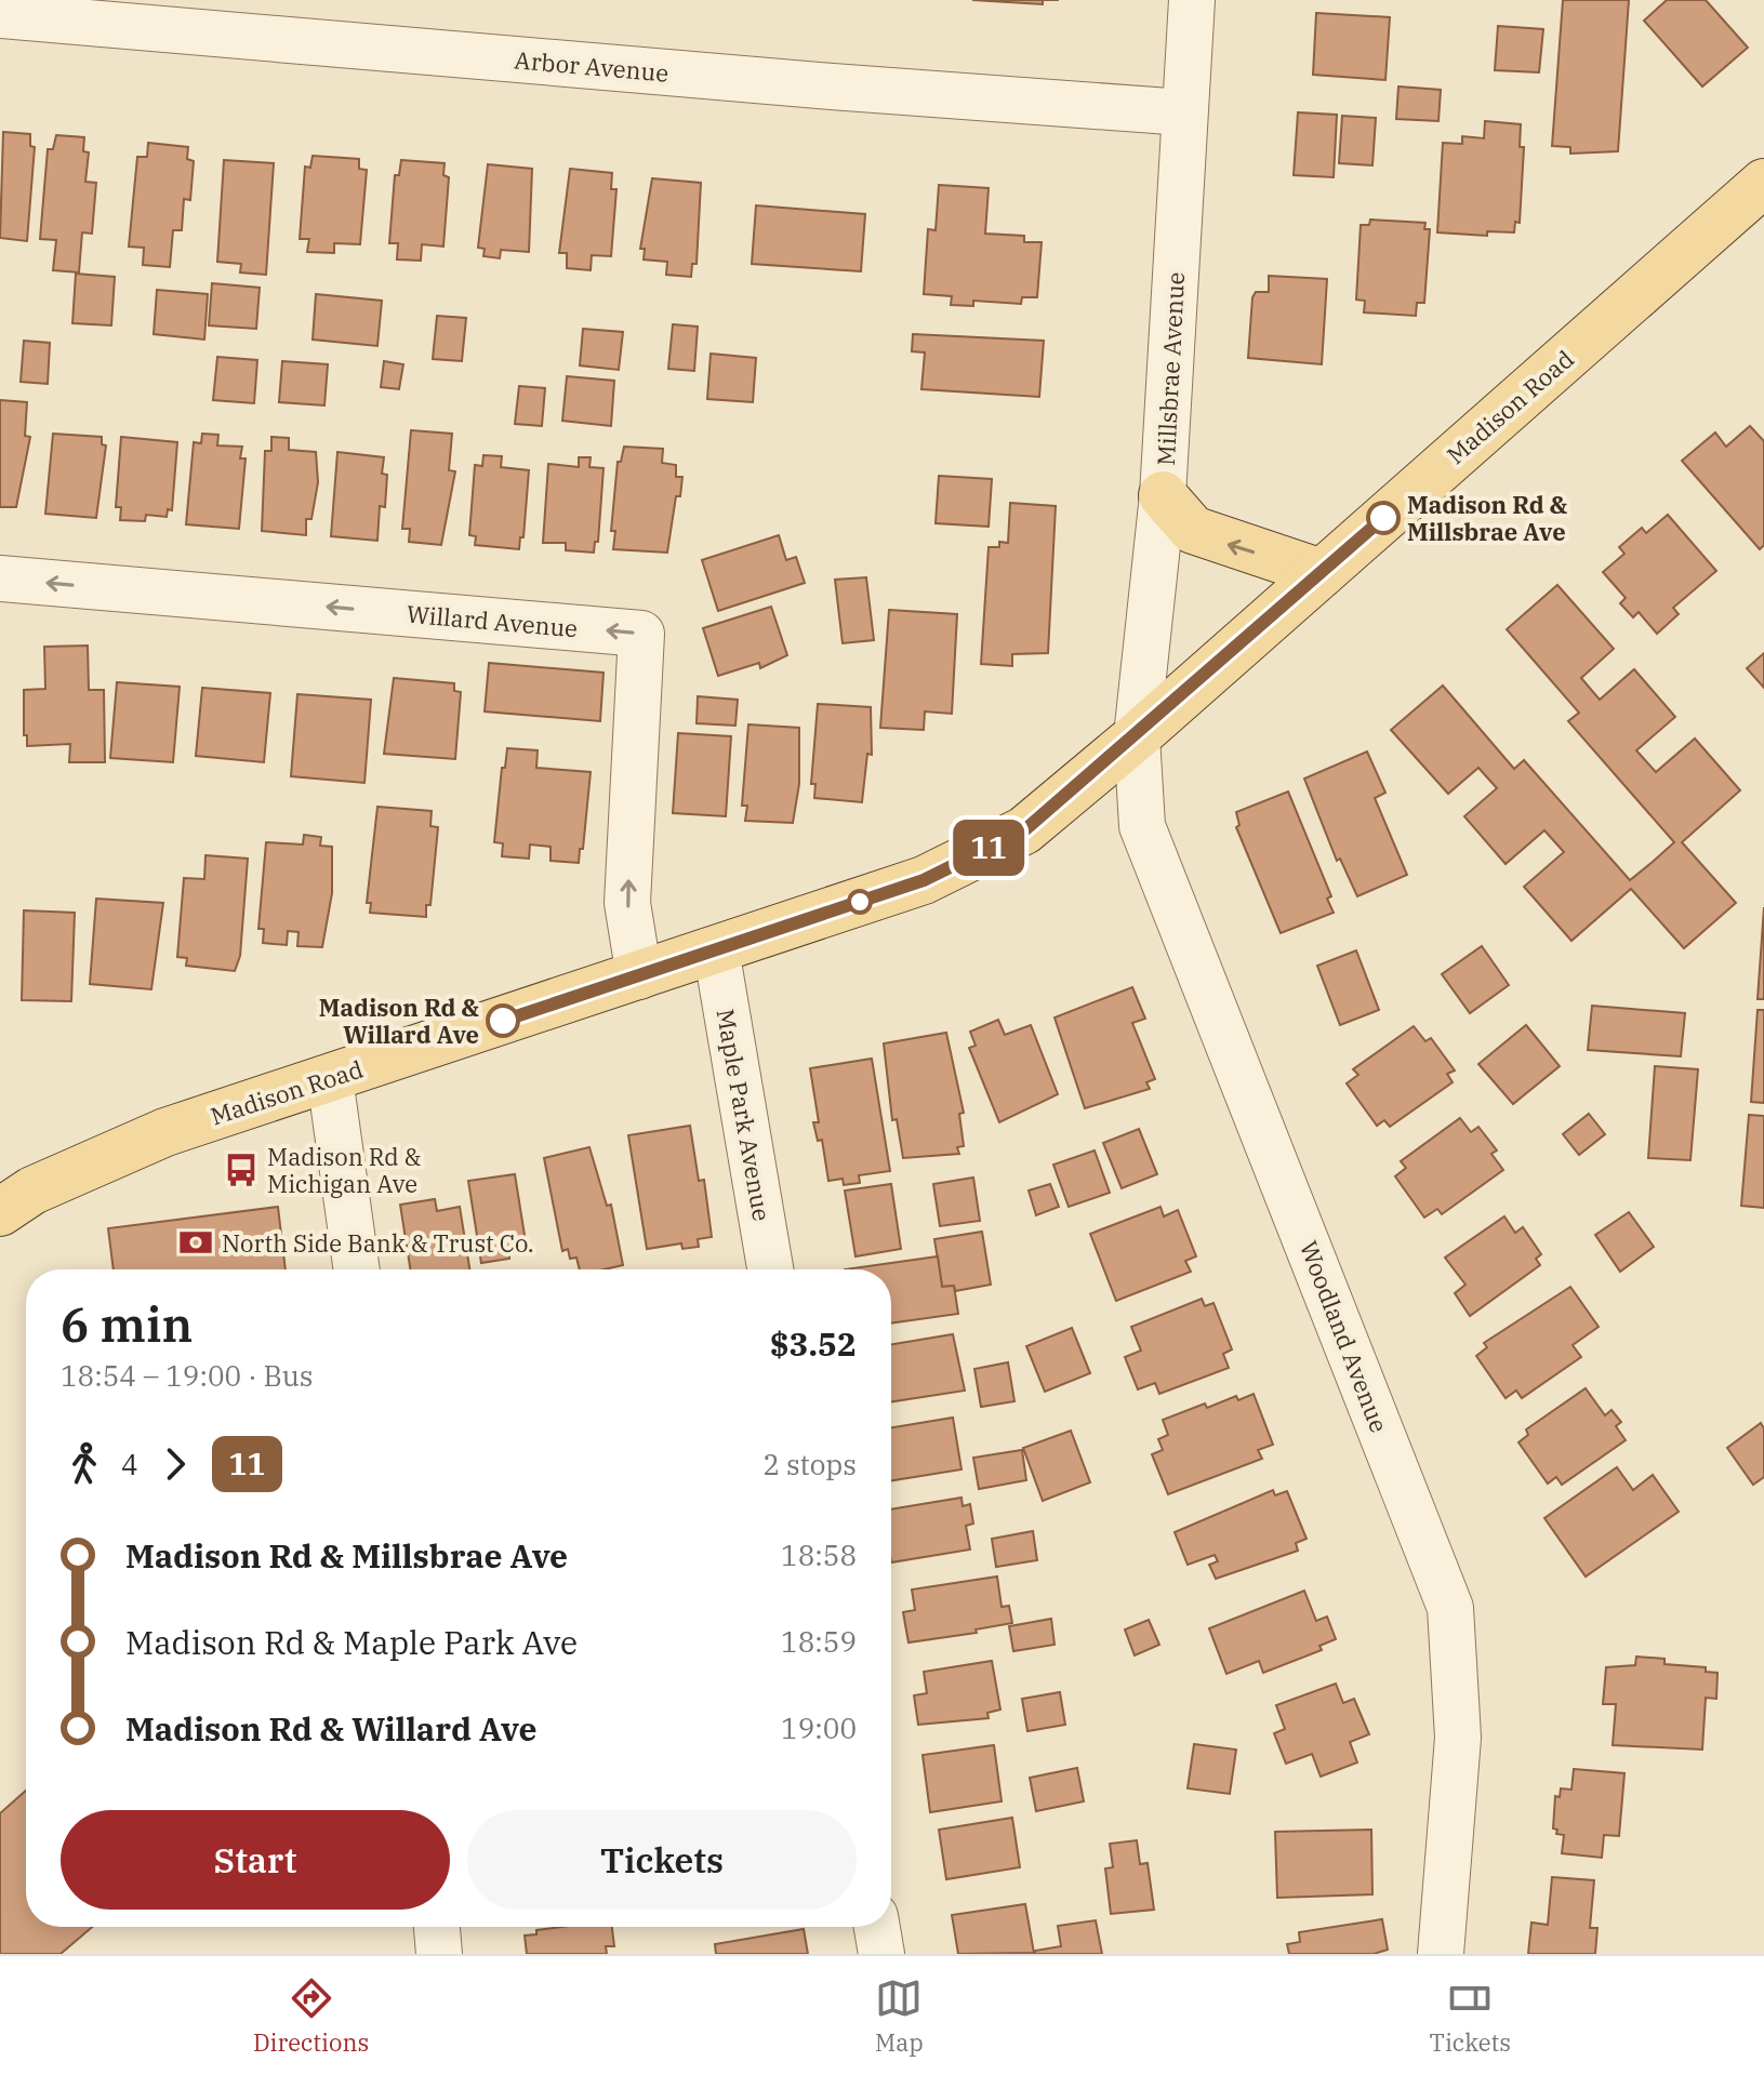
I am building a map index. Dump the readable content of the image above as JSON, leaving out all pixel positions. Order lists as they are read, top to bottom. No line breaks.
{"streets":{"main road":["Madison Road"],"street":["Arbor Avenue","Millsbrae Avenue","Willard Avenue","Maple Park Avenue","Woodland Avenue"]},"crossings":[["Arbor Avenue","Millsbrae Avenue"],["Millsbrae Avenue","Madison Road"],["Millsbrae Avenue","Woodland Avenue"],["Madison Road","Willard Avenue"],["Madison Road","Maple Park Avenue"],["Madison Road","Woodland Avenue"]],"places":{"other":["Madison Rd & Millsbrae Ave","Madison Rd & Willard Ave"],"bus stop":["Madison Rd & Michigan Ave"],"bank":["North Side Bank & Trust Co."]},"lines":["bus line 11"],"page":{"on_map":"11","heading":["6 min","18:54 – 19:00 · Bus","$3.52"],"legs":["4","11","2 stops"],"list":[{"name":"Madison Rd & Millsbrae Ave","value":"18:58"},{"name":"Madison Rd & Maple Park Ave","value":"18:59"},{"name":"Madison Rd & Willard Ave","value":"19:00"}],"buttons":["Start","Tickets"],"tabs":["Directions","Map","Tickets"]}}
